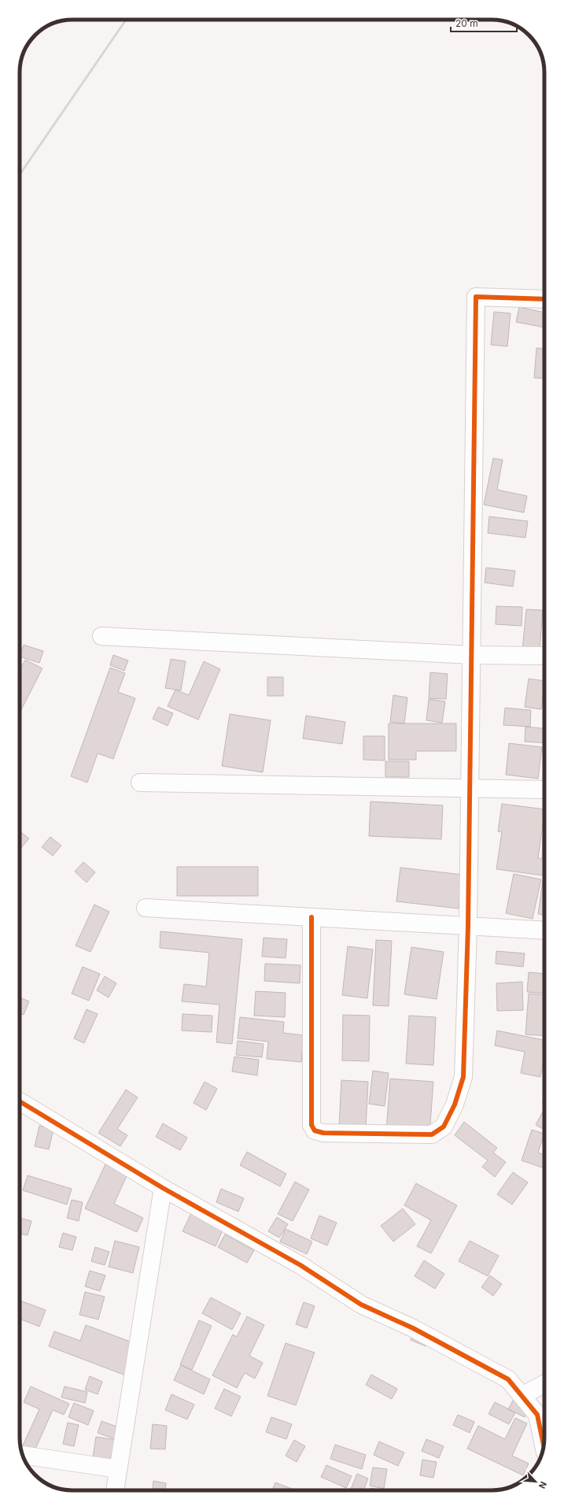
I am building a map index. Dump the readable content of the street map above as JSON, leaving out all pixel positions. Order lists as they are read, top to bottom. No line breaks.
{"scale_bar":"20 m","north":"bottom right"}
